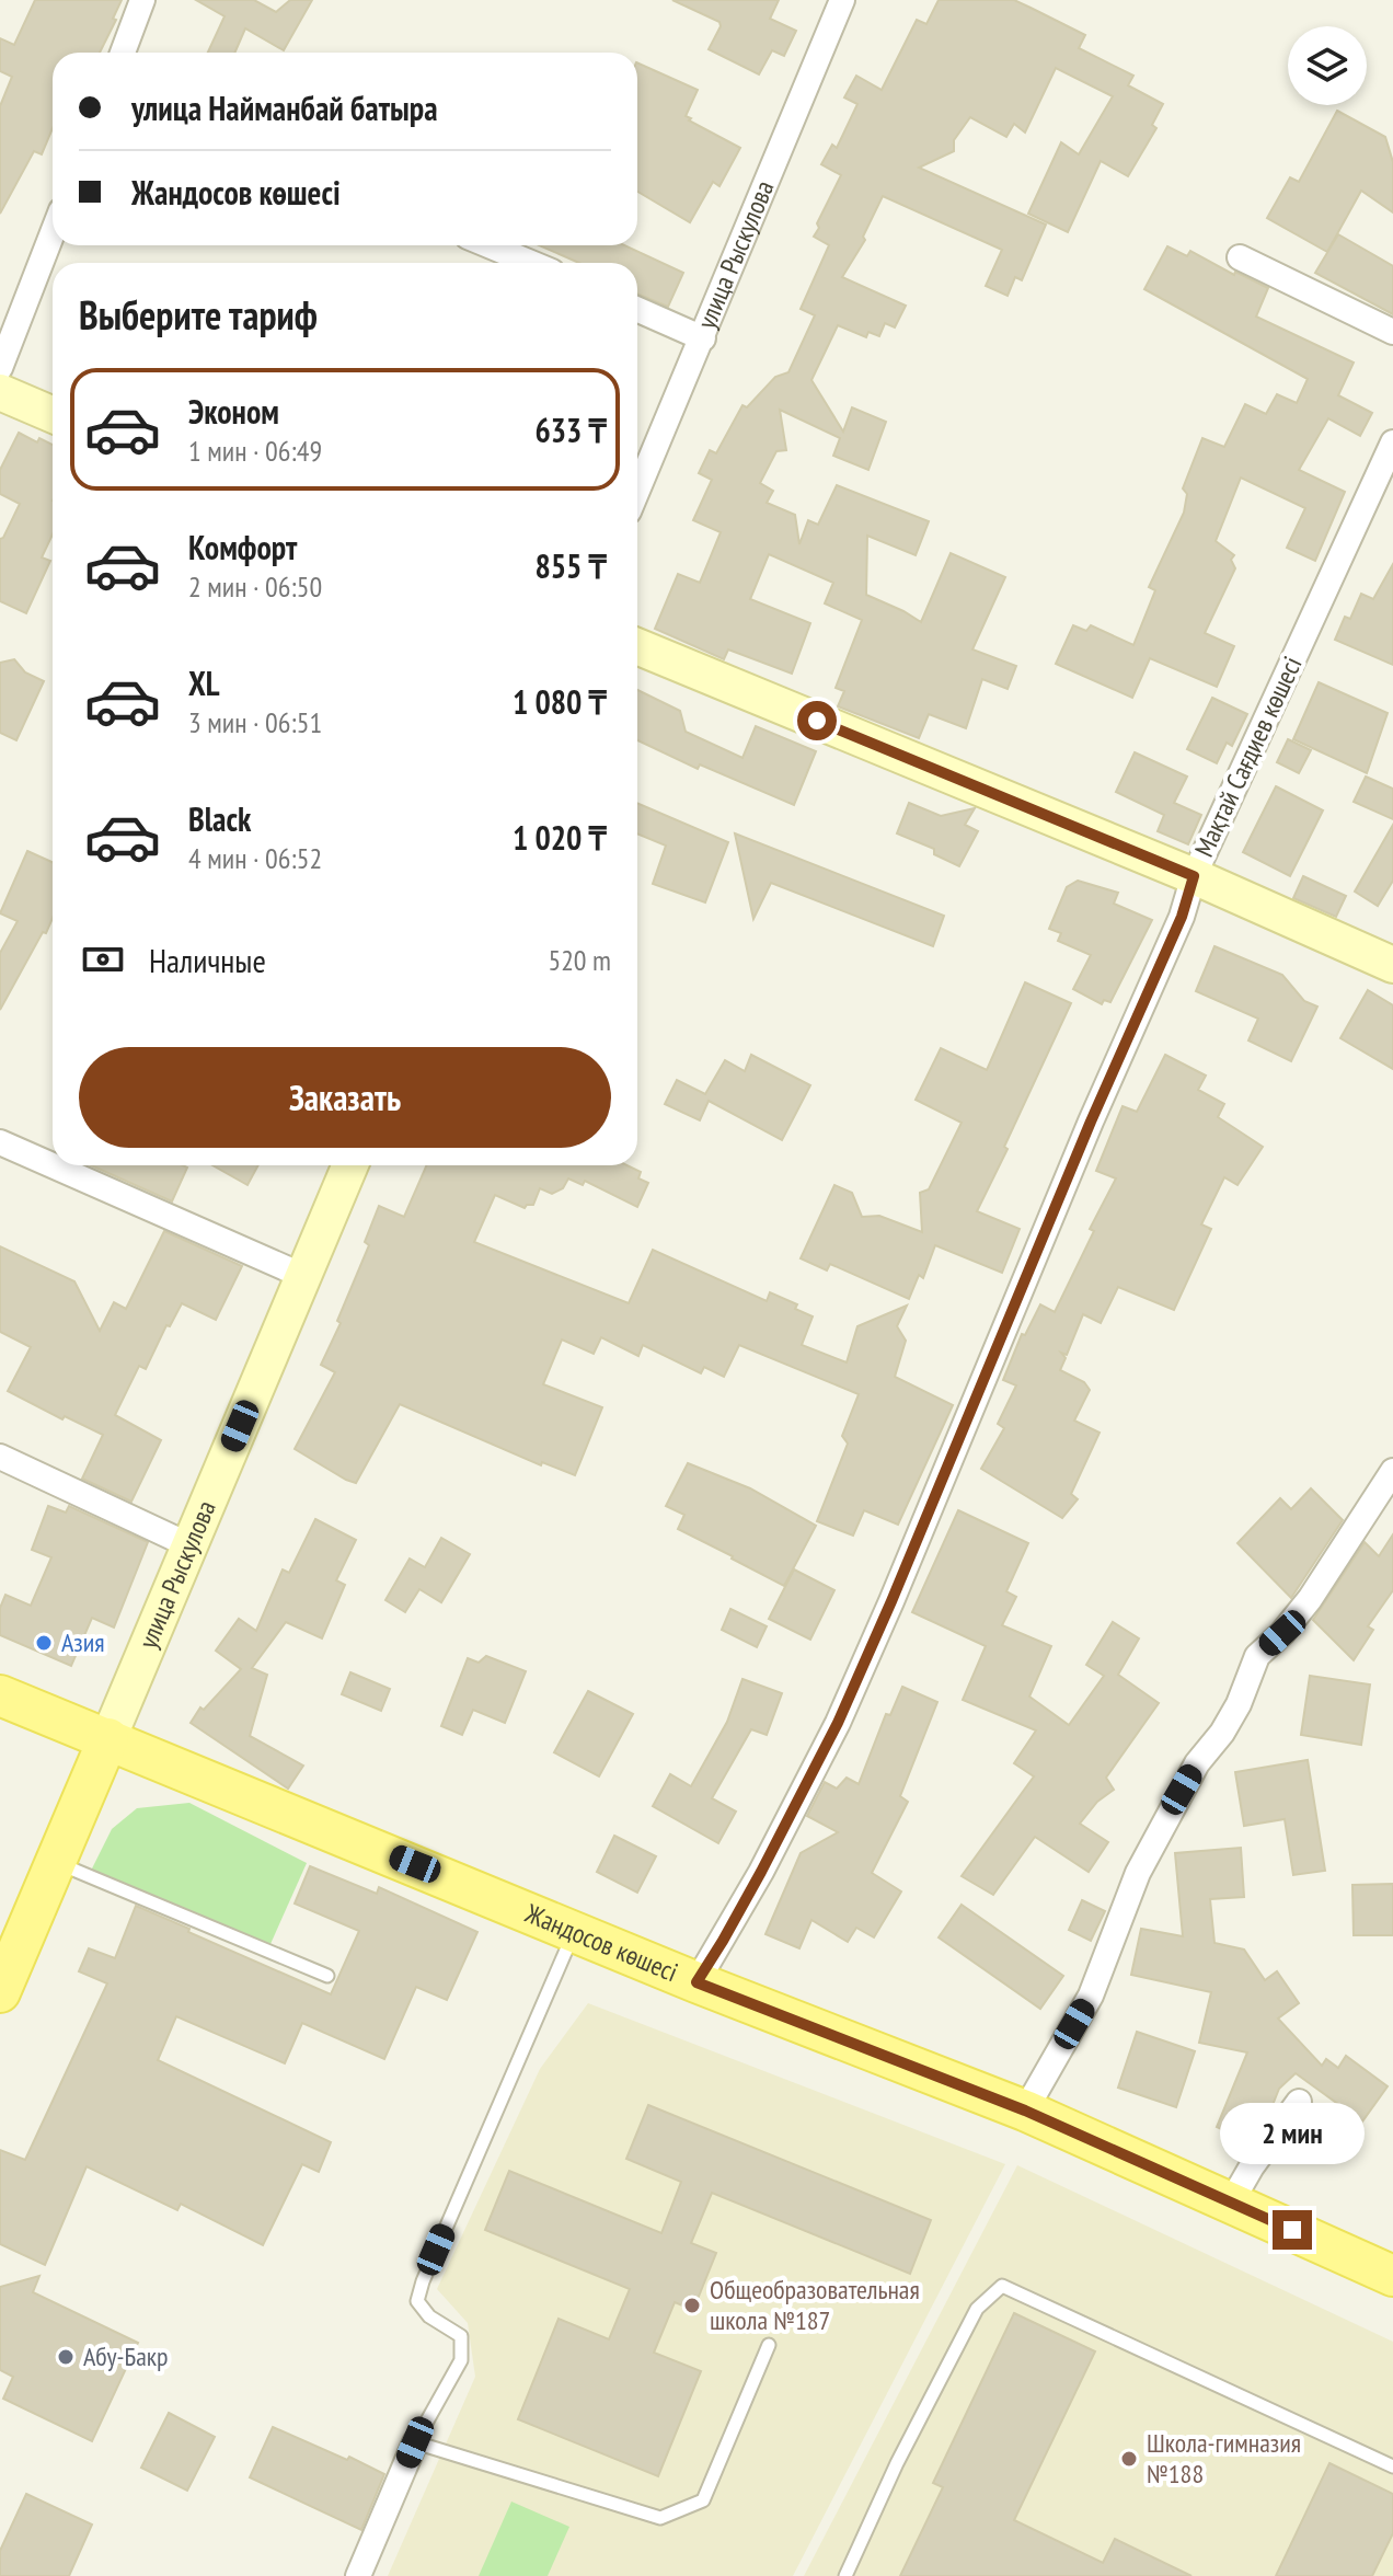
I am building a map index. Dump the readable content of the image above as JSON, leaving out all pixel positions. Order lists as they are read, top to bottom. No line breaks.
{"streets":{"main road":["улица Рыскулова","Жандосов көшесі"],"street":["Мақтай Сағдиев көшесі"]},"crossings":[["улица Рыскулова","Жандосов көшесі"],["Мақтай Сағдиев көшесі","Жандосов көшесі"]],"places":["Азия","Общеобразовательная школа №187","Абу-Бакр","Школа-гимназия №188"],"page":{"banner":["улица Найманбай батыра","Жандосов көшесі"],"heading":"Выберите тариф","list":[{"name":"Эконом","note":"1 мин · 06:49","value":"633 ₸"},{"name":"Комфорт","note":"2 мин · 06:50","value":"855 ₸"},{"name":"XL","note":"3 мин · 06:51","value":"1 080 ₸"},{"name":"Black","note":"4 мин · 06:52","value":"1 020 ₸"}],"pay":["Наличные","520 m"],"buttons":"Заказать","bubble":"2 мин"}}
